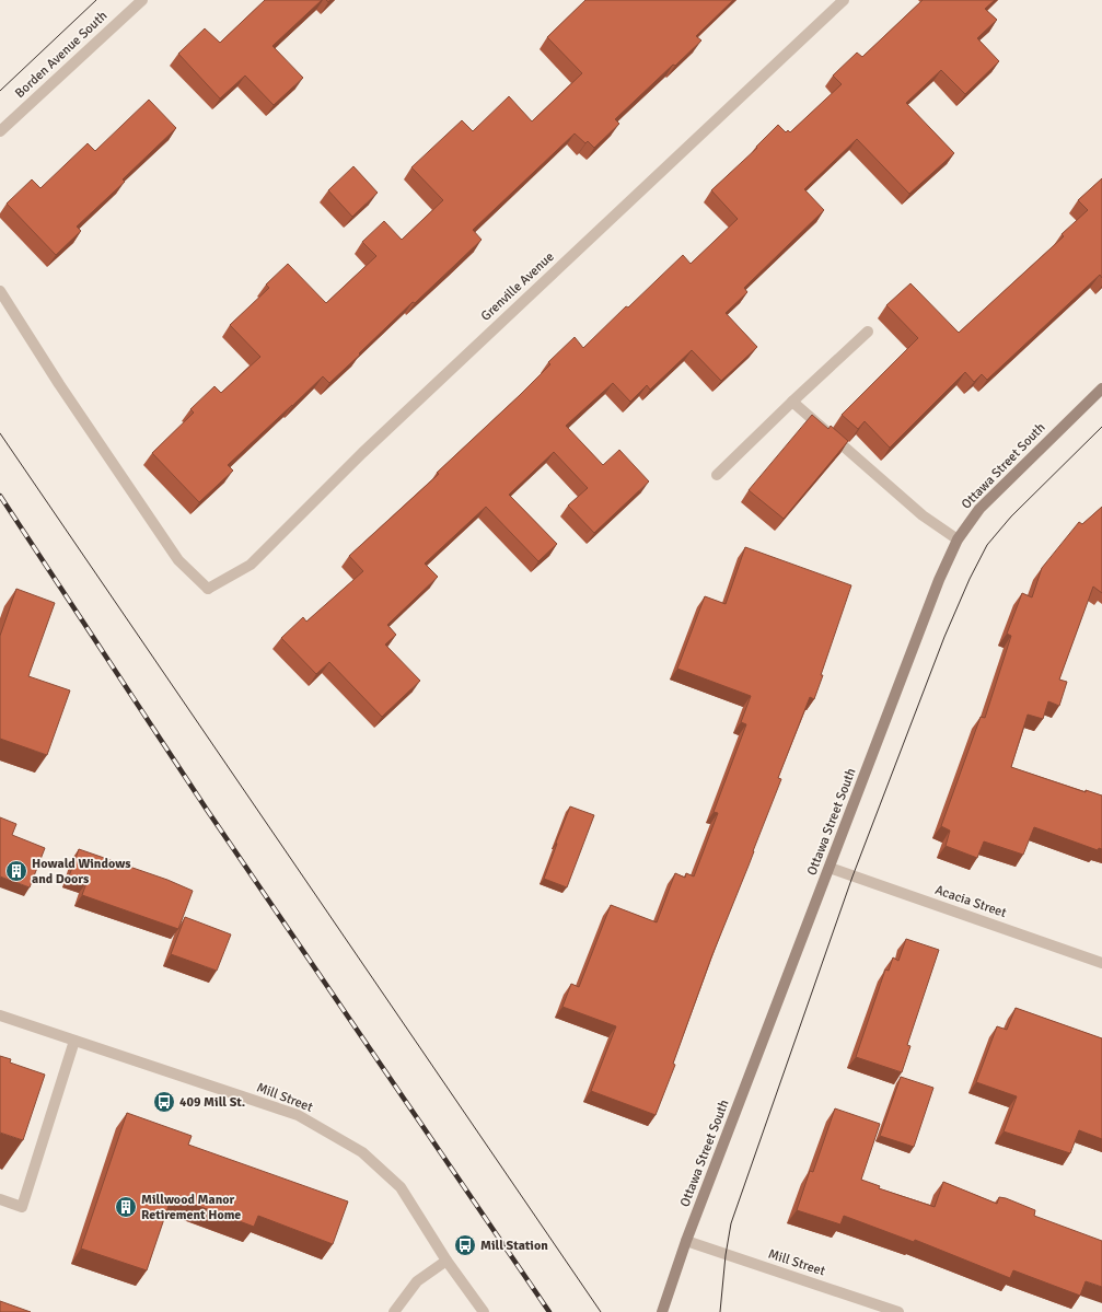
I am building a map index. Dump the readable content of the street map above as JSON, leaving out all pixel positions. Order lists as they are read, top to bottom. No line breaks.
{"streets":{"main road":["Ottawa Street South"],"street":["Borden Avenue South","Grenville Avenue","Acacia Street","Mill Street"]},"crossings":[["Ottawa Street South","Acacia Street"],["Ottawa Street South","Mill Street"]],"places":{"building":["Howald Windows and Doors","Millwood Manor Retirement Home"],"bus stop":["409 Mill St.","Mill Station"]}}
